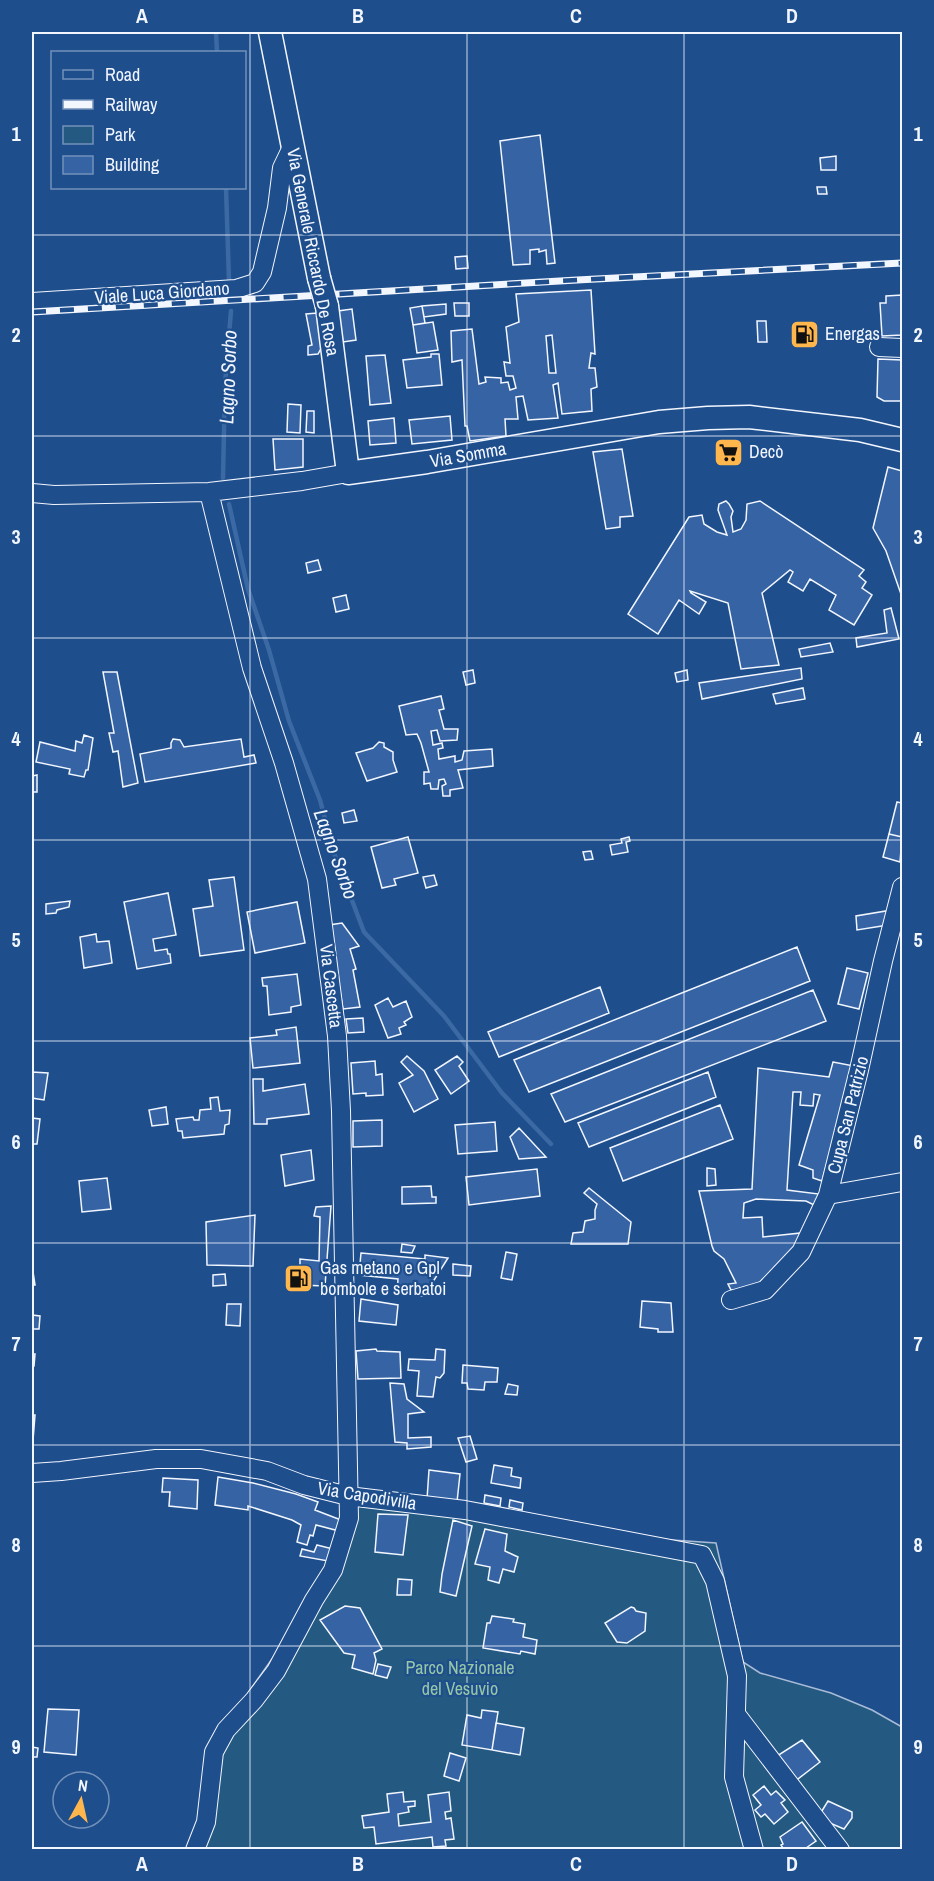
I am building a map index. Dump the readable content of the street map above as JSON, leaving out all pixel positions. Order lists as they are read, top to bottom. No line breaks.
{"streets":{"main road":["Via Generale Riccardo De Rosa","Via Somma"],"street":["Viale Luca Giordano","Via Cascetta","Cupa San Patrizio","Via Capodivilla"]},"crossings":[["Via Generale Riccardo De Rosa","Viale Luca Giordano"],["Via Generale Riccardo De Rosa","Via Somma"],["Via Somma","Via Cascetta"],["Via Cascetta","Via Capodivilla"]],"water":["Lagno Sorbo"],"parks":["Parco Nazionale del Vesuvio"],"places":{"fuel station":["Energas","Gas metano e Gpl bombole e serbatoi"],"supermarket":["Decò"]},"legend":["Road","Railway","Park","Building"],"north":"top","grid":{"columns":["A","B","C","D"],"rows":["1","2","3","4","5","6","7","8","9"]}}
